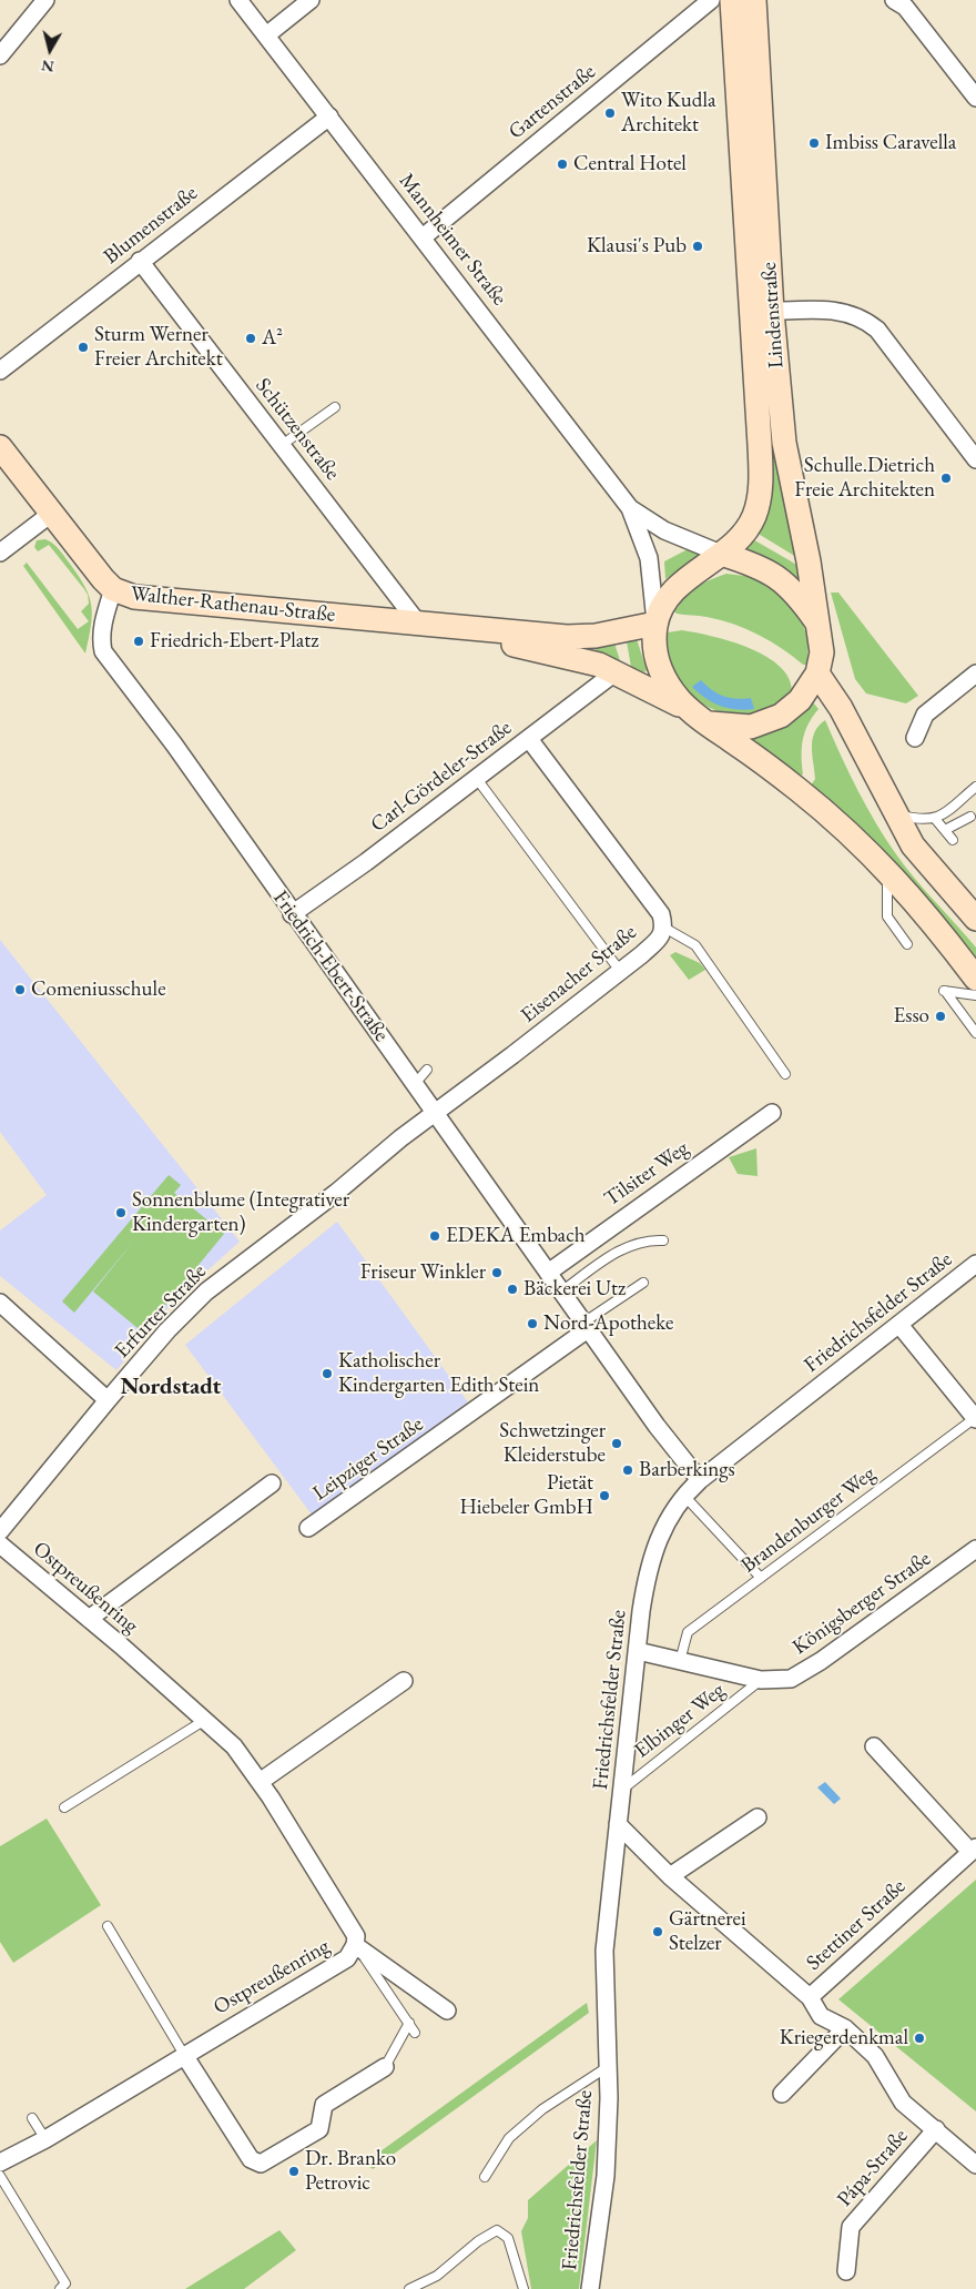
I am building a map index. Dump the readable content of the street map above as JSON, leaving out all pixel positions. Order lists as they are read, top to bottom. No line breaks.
{"streets":{"main road":["Lindenstraße","Walther-Rathenau-Straße"],"street":["Gartenstraße","Blumenstraße","Mannheimer Straße","Schützenstraße","Carl-Gördeler-Straße","Friedrich-Ebert-Straße","Eisenacher Straße","Tilsiter Weg","Erfurter Straße","Friedrichsfelder Straße","Leipziger Straße","Ostpreußenring","Königsberger Straße","Stettiner Straße","Pápa-Straße"],"lane":["Brandenburger Weg","Elbinger Weg"]},"crossings":[["Gartenstraße","Mannheimer Straße"],["Blumenstraße","Mannheimer Straße"],["Blumenstraße","Schützenstraße"],["Mannheimer Straße","Lindenstraße"],["Mannheimer Straße","Walther-Rathenau-Straße"],["Lindenstraße","Walther-Rathenau-Straße"],["Schützenstraße","Walther-Rathenau-Straße"],["Walther-Rathenau-Straße","Carl-Gördeler-Straße"],["Walther-Rathenau-Straße","Friedrich-Ebert-Straße"],["Carl-Gördeler-Straße","Friedrich-Ebert-Straße"],["Carl-Gördeler-Straße","Eisenacher Straße"],["Friedrich-Ebert-Straße","Eisenacher Straße"],["Friedrich-Ebert-Straße","Tilsiter Weg"],["Friedrich-Ebert-Straße","Erfurter Straße"],["Friedrich-Ebert-Straße","Friedrichsfelder Straße"],["Friedrich-Ebert-Straße","Leipziger Straße"],["Eisenacher Straße","Erfurter Straße"],["Friedrichsfelder Straße","Königsberger Straße"],["Friedrichsfelder Straße","Elbinger Weg"],["Friedrichsfelder Straße","Stettiner Straße"],["Brandenburger Weg","Königsberger Straße"],["Königsberger Straße","Elbinger Weg"],["Stettiner Straße","Pápa-Straße"]],"districts":["Nordstadt"],"places":["Wito Kudla Architekt","Imbiss Caravella","Central Hotel","Klausi's Pub","A²","Sturm Werner Freier Architekt","Schulle.Dietrich Freie Architekten","Friedrich-Ebert-Platz","Comeniusschule","Esso","Sonnenblume (Integrativer Kindergarten)","EDEKA Embach","Friseur Winkler","Bäckerei Utz","Nord-Apotheke","Katholischer Kindergarten Edith Stein","Schwetzinger Kleiderstube","Barberkings","Pietät Hiebeler GmbH","Gärtnerei Stelzer","Kriegerdenkmal","Dr. Branko Petrovic"],"north":"bottom"}
